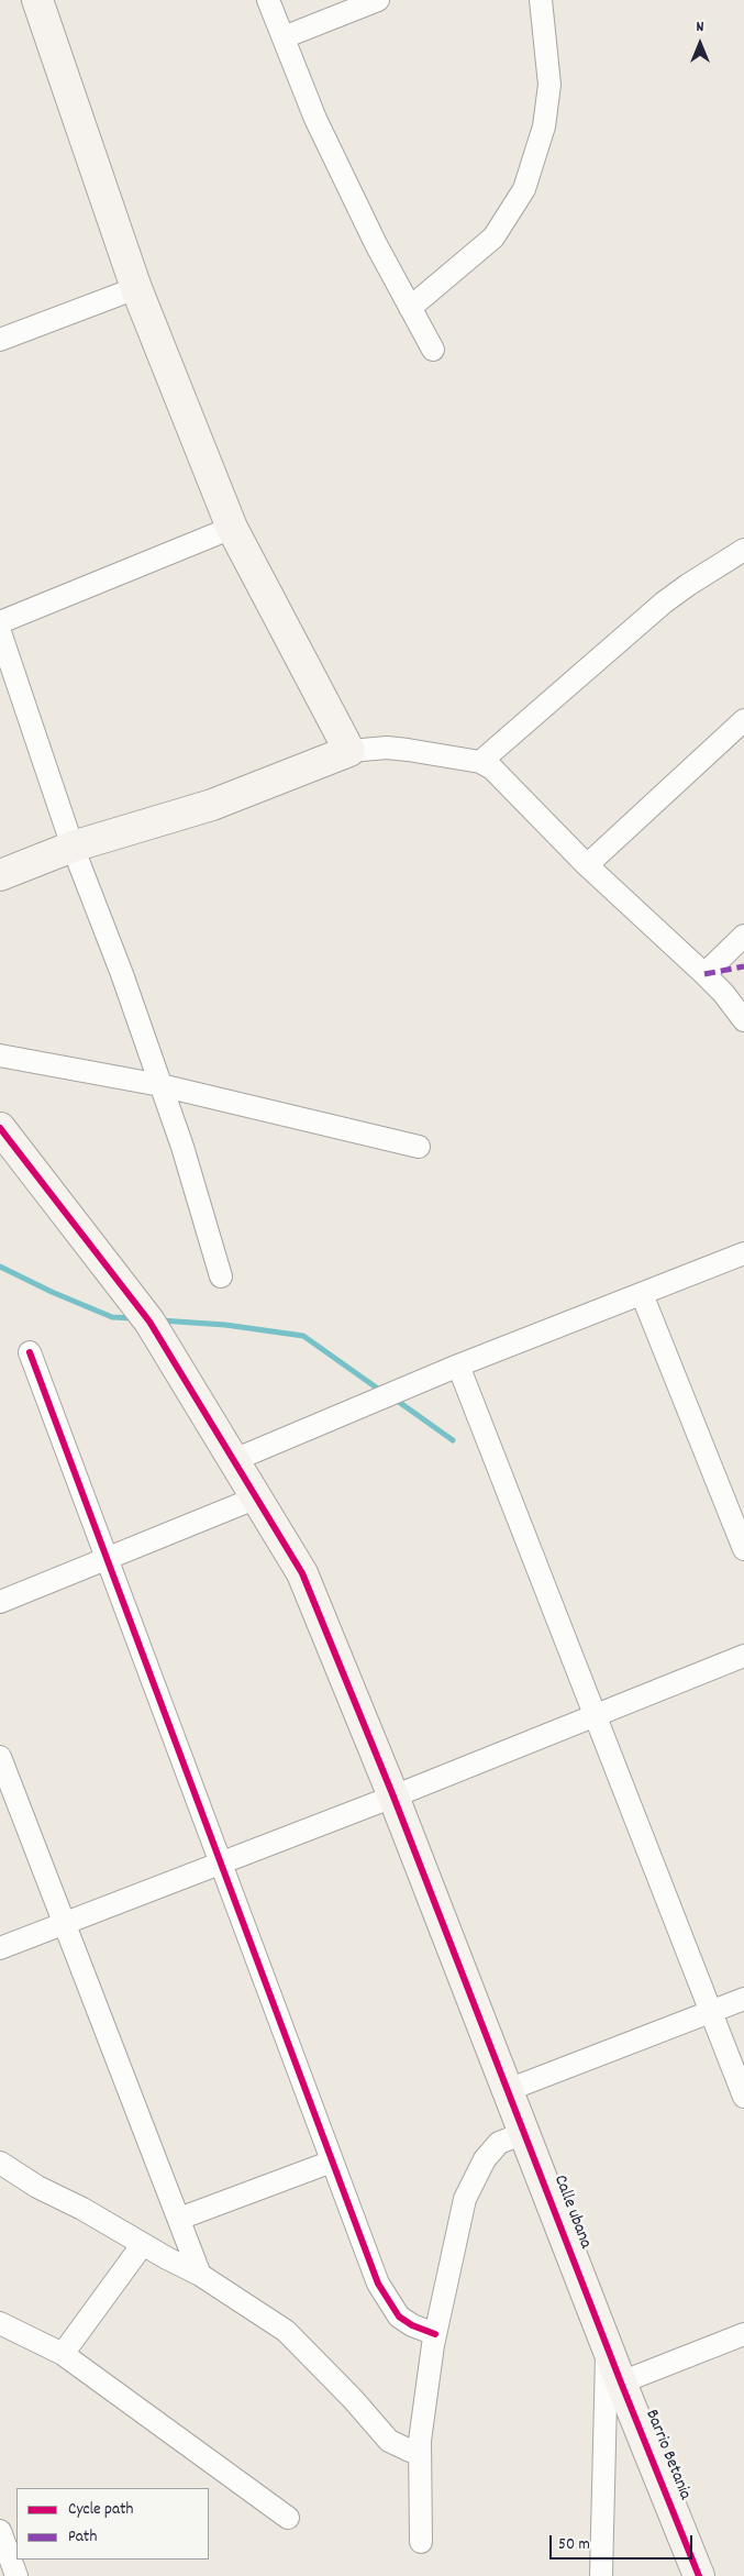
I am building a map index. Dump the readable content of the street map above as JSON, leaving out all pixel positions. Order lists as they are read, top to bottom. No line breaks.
{"streets":{"street":["Calle ubana","Barrio Betania"]},"crossings":[["Calle ubana","Barrio Betania"]],"legend":["Cycle path","Path"],"scale_bar":"50 m","north":"top"}
